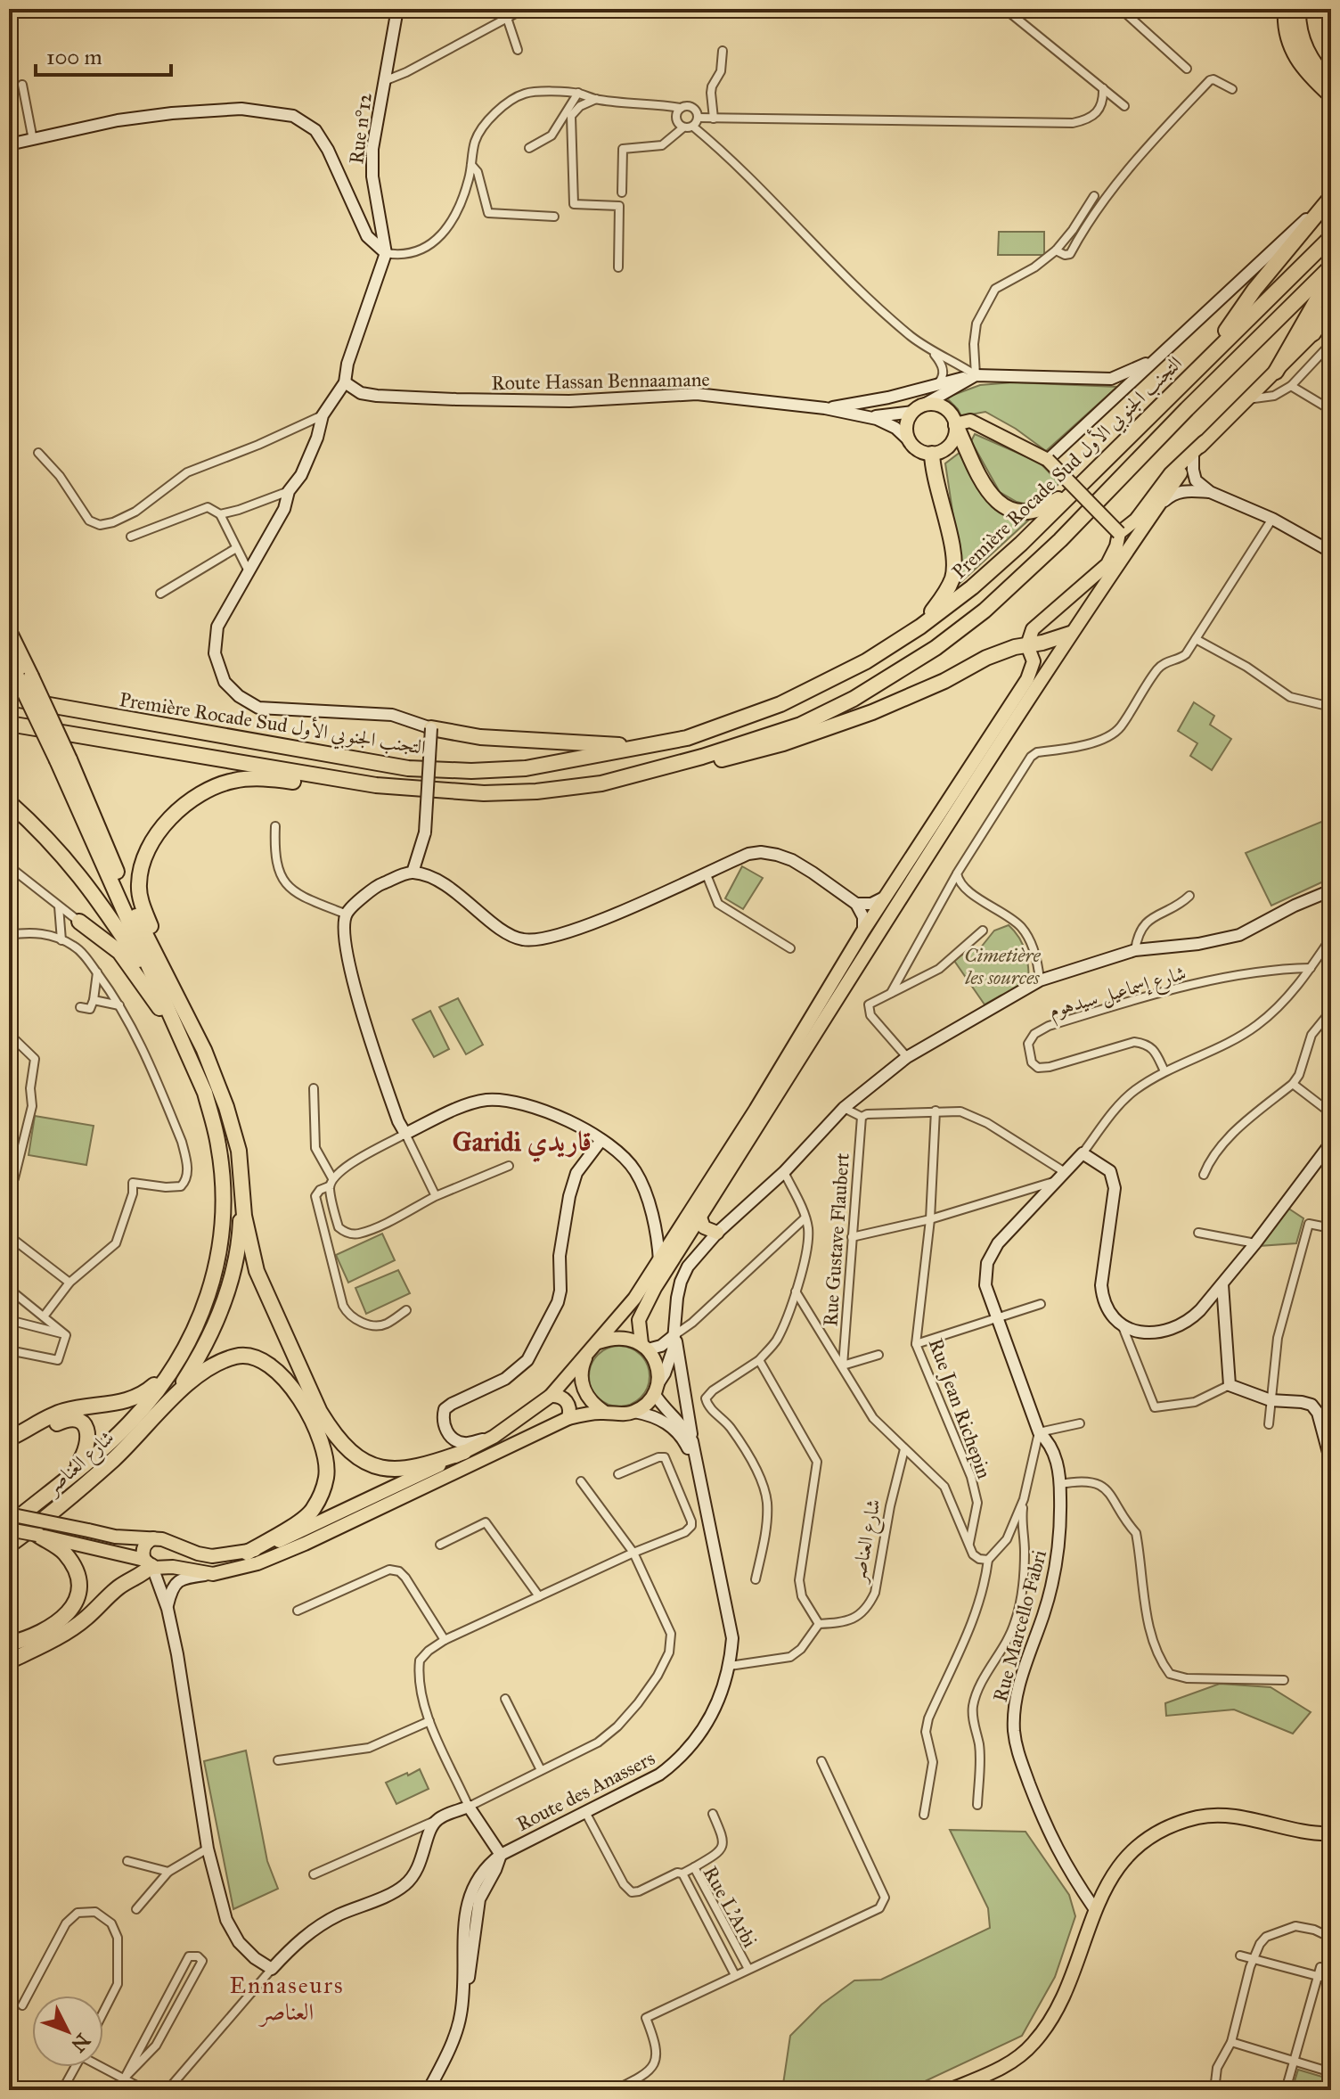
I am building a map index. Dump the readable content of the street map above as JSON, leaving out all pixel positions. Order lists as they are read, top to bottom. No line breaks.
{"streets":{"highway":["Première Rocade Sud التجنب الجنوبي الأول","شارع العناصر"],"street":["Rue n°12","Route Hassan Bennaamane","شارع إسماعيل سيدهوم","Rue Gustave Flaubert","Rue Jean Richepin","Rue Marcello Fabri","Route des Anassers","Rue L'Arbi"]},"crossings":[["Route des Anassers","Rue L'Arbi"]],"districts":["Garidi قاريدي","Ennaseurs العناصر"],"parks":["Cimetière les sources"],"scale_bar":"100 m","north":"bottom right"}
